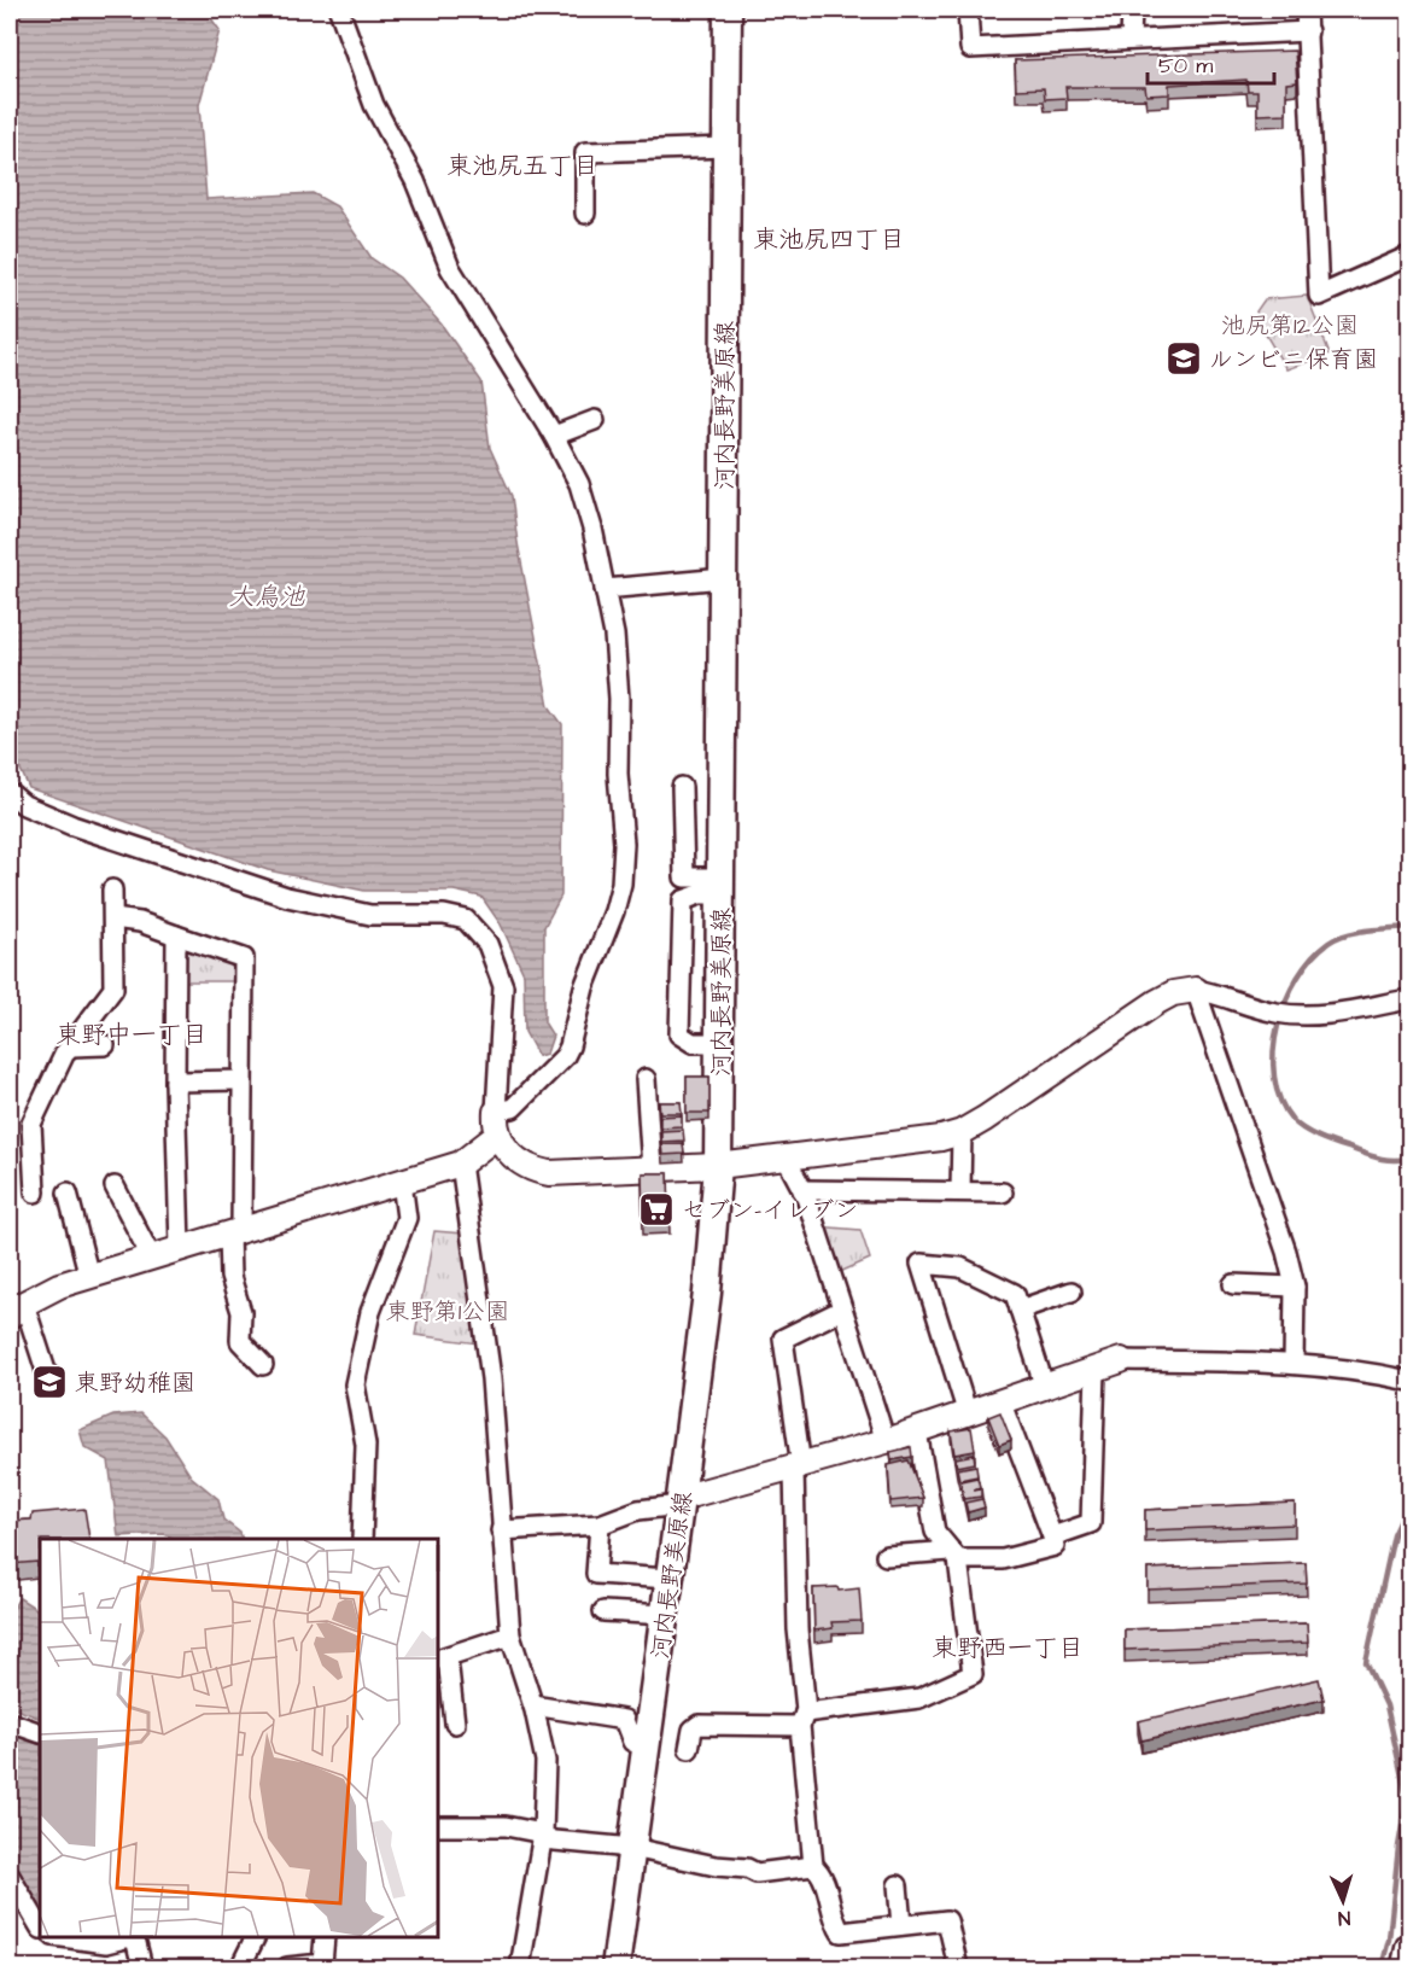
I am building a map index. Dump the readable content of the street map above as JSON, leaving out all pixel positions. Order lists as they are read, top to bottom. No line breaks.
{"streets":{"main road":["河内長野美原線"]},"districts":["東池尻五丁目","東池尻四丁目","東野中一丁目","東野西一丁目"],"water":["大鳥池"],"parks":["池尻第12公園","東野第1公園"],"places":{"school or university":["ルンビニ保育園","東野幼稚園"],"supermarket":["セブン-イレブン"]},"scale_bar":"50 m","north":"bottom"}
